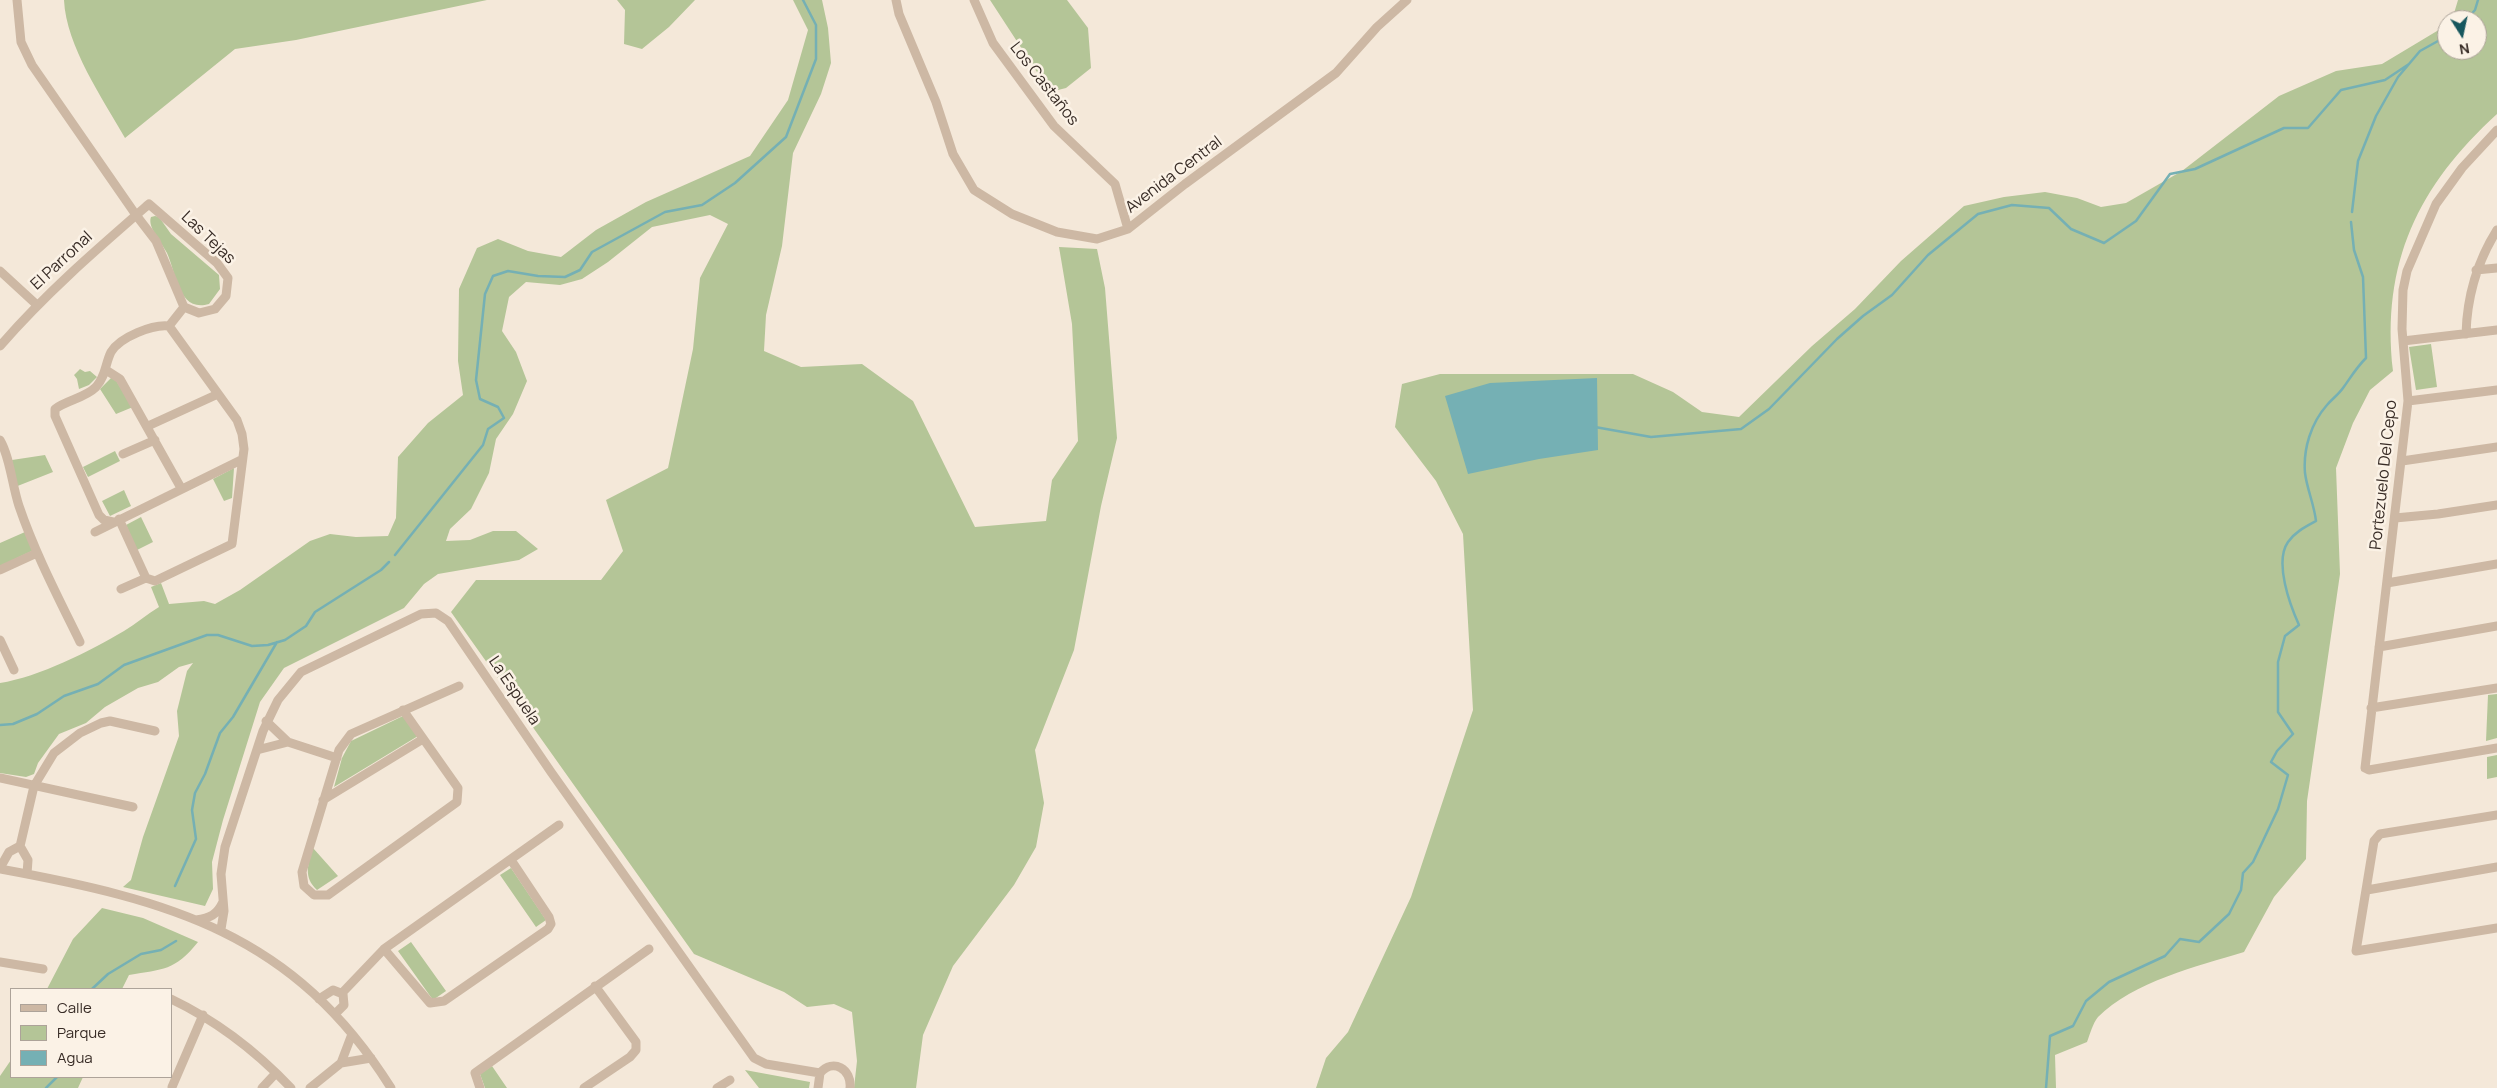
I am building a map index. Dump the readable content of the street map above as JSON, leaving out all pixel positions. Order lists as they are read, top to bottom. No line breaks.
{"streets":{"street":["Los Castaños","Avenida Central","Las Tejas","El Parronal","Portezuelo Del Cepo","La Espuela"]},"crossings":[["Los Castaños","Avenida Central"],["Las Tejas","El Parronal"]],"legend":["Calle","Parque","Agua"],"north":"bottom"}
